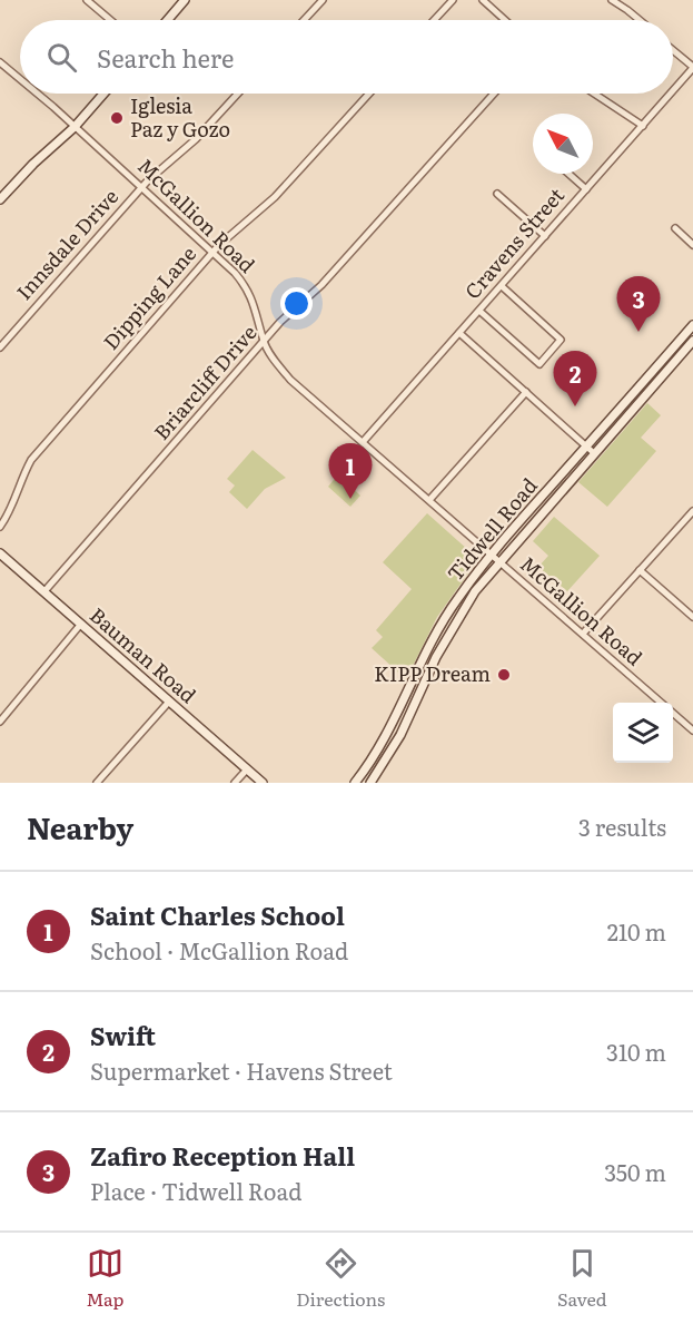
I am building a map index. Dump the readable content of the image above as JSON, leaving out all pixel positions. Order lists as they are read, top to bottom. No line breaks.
{"streets":{"main road":["Tidwell Road","Bauman Road"],"street":["McGallion Road","Cravens Street","Innsdale Drive","Dipping Lane","Briarcliff Drive"]},"crossings":[["McGallion Road","Cravens Street"],["McGallion Road","Innsdale Drive"],["McGallion Road","Dipping Lane"],["McGallion Road","Briarcliff Drive"],["McGallion Road","Tidwell Road"],["Briarcliff Drive","Bauman Road"]],"places":["Iglesia Paz y Gozo","KIPP Dream"],"north":"top left","page":{"search":"Search here","pins":["3","2","1"],"heading":["Nearby","3 results"],"list":[{"mark":"1","name":"Saint Charles School","note":"School · McGallion Road","value":"210 m"},{"mark":"2","name":"Swift","note":"Supermarket · Havens Street","value":"310 m"},{"mark":"3","name":"Zafiro Reception Hall","note":"Place · Tidwell Road","value":"350 m"}],"nav":["Map","Directions","Saved"]}}
